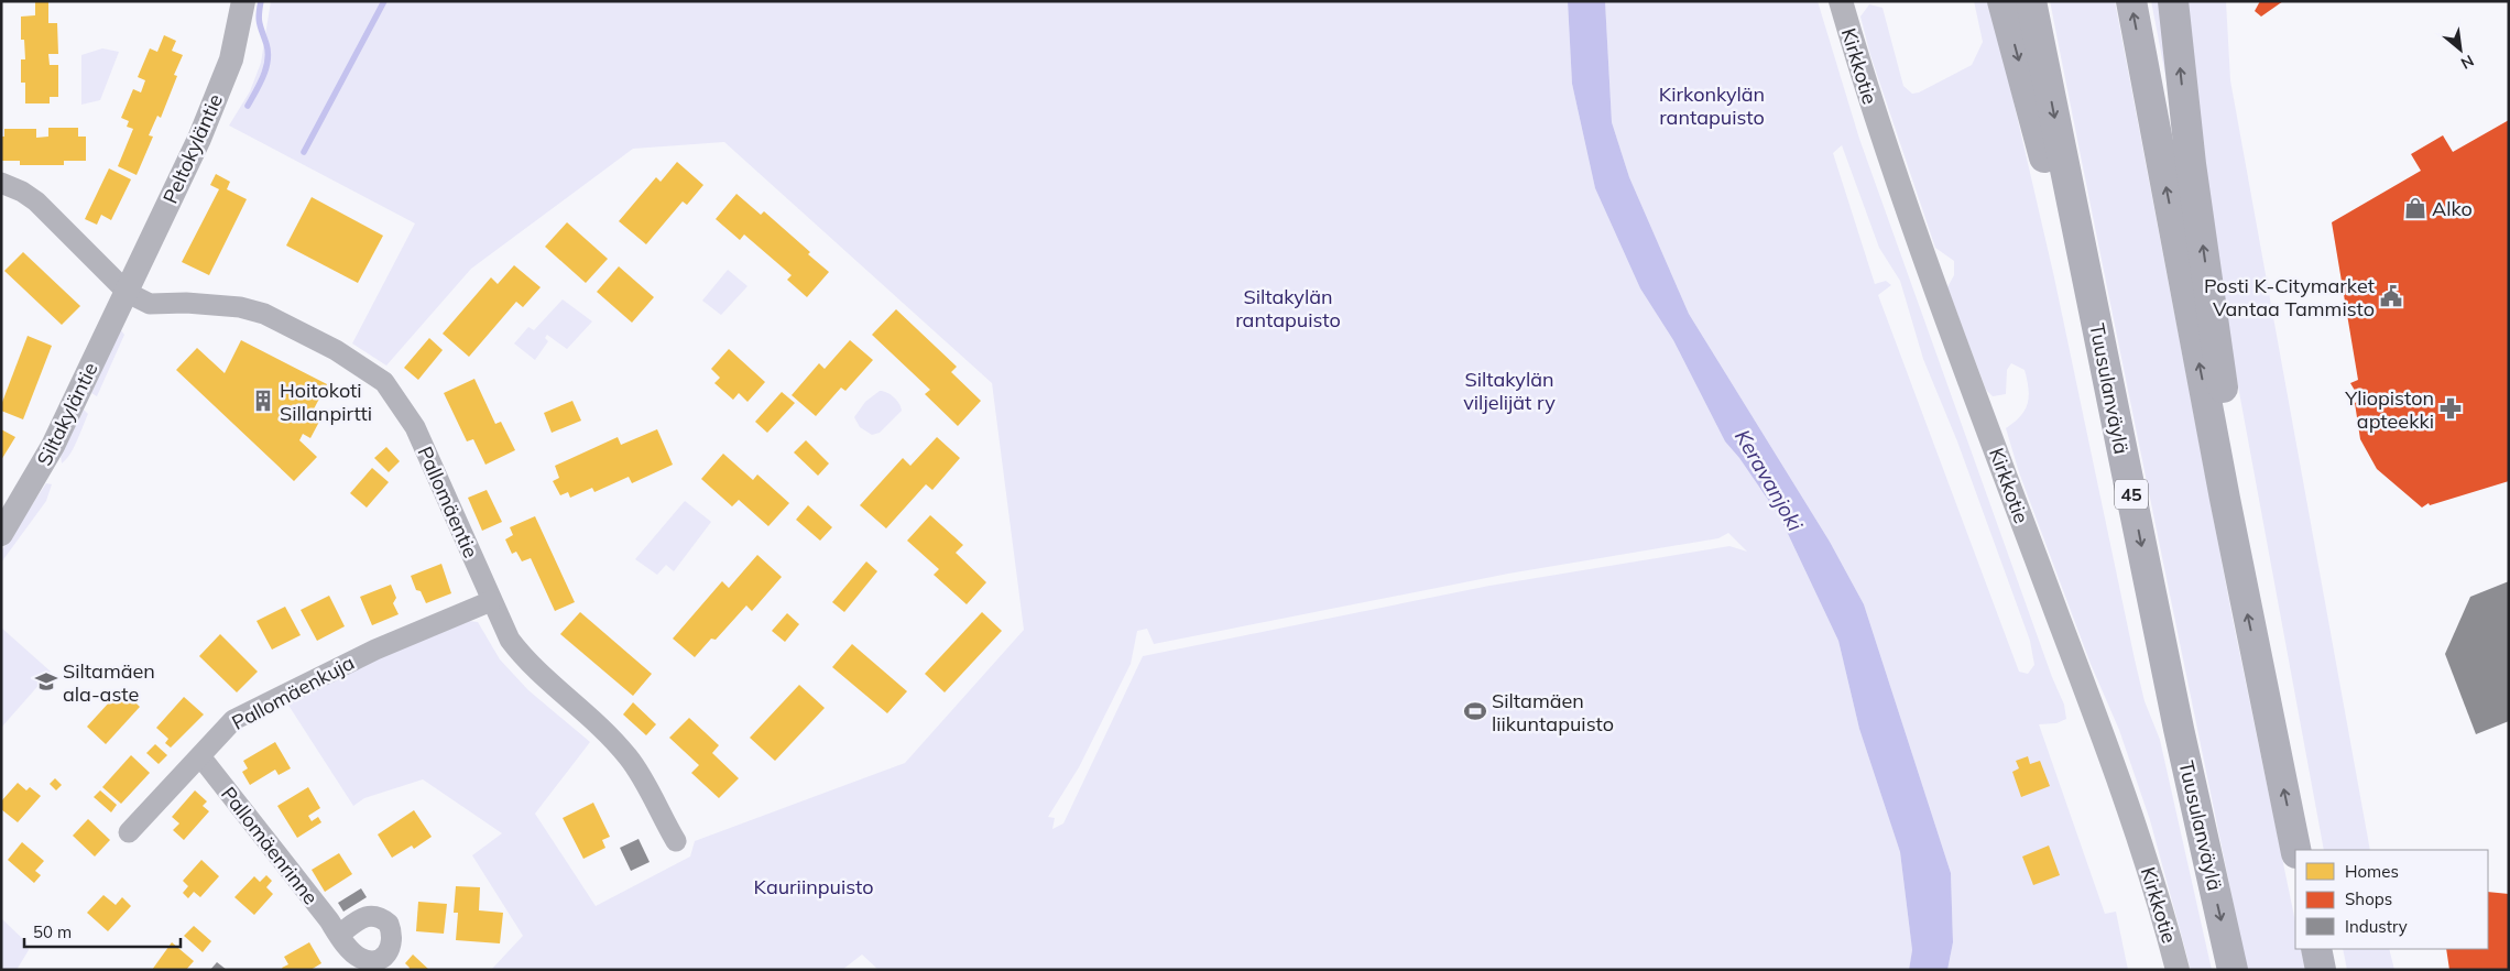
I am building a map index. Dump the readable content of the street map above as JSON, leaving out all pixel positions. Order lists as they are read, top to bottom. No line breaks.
{"streets":{"highway":["Tuusulanväylä","45"],"street":["Kirkkotie","Peltokyläntie","Siltakyläntie","Pallomäentie","Pallomäenkuja","Pallomäenrinne"]},"crossings":[["Peltokyläntie","Siltakyläntie"],["Peltokyläntie","Pallomäentie"],["Siltakyläntie","Pallomäentie"],["Pallomäentie","Pallomäenkuja"],["Pallomäenkuja","Pallomäenrinne"]],"water":["Keravanjoki"],"parks":["Kirkonkylän rantapuisto","Siltakylän rantapuisto","Siltakylän viljelijät ry","Kauriinpuisto"],"places":{"shop":["Alko"],"public building":["Posti K-Citymarket Vantaa Tammisto"],"building":["Hoitokoti Sillanpirtti"],"pharmacy":["Yliopiston apteekki"],"school or university":["Siltamäen ala-aste"],"sports":["Siltamäen liikuntapuisto"]},"legend":["Homes","Shops","Industry"],"scale_bar":"50 m","north":"bottom right"}
